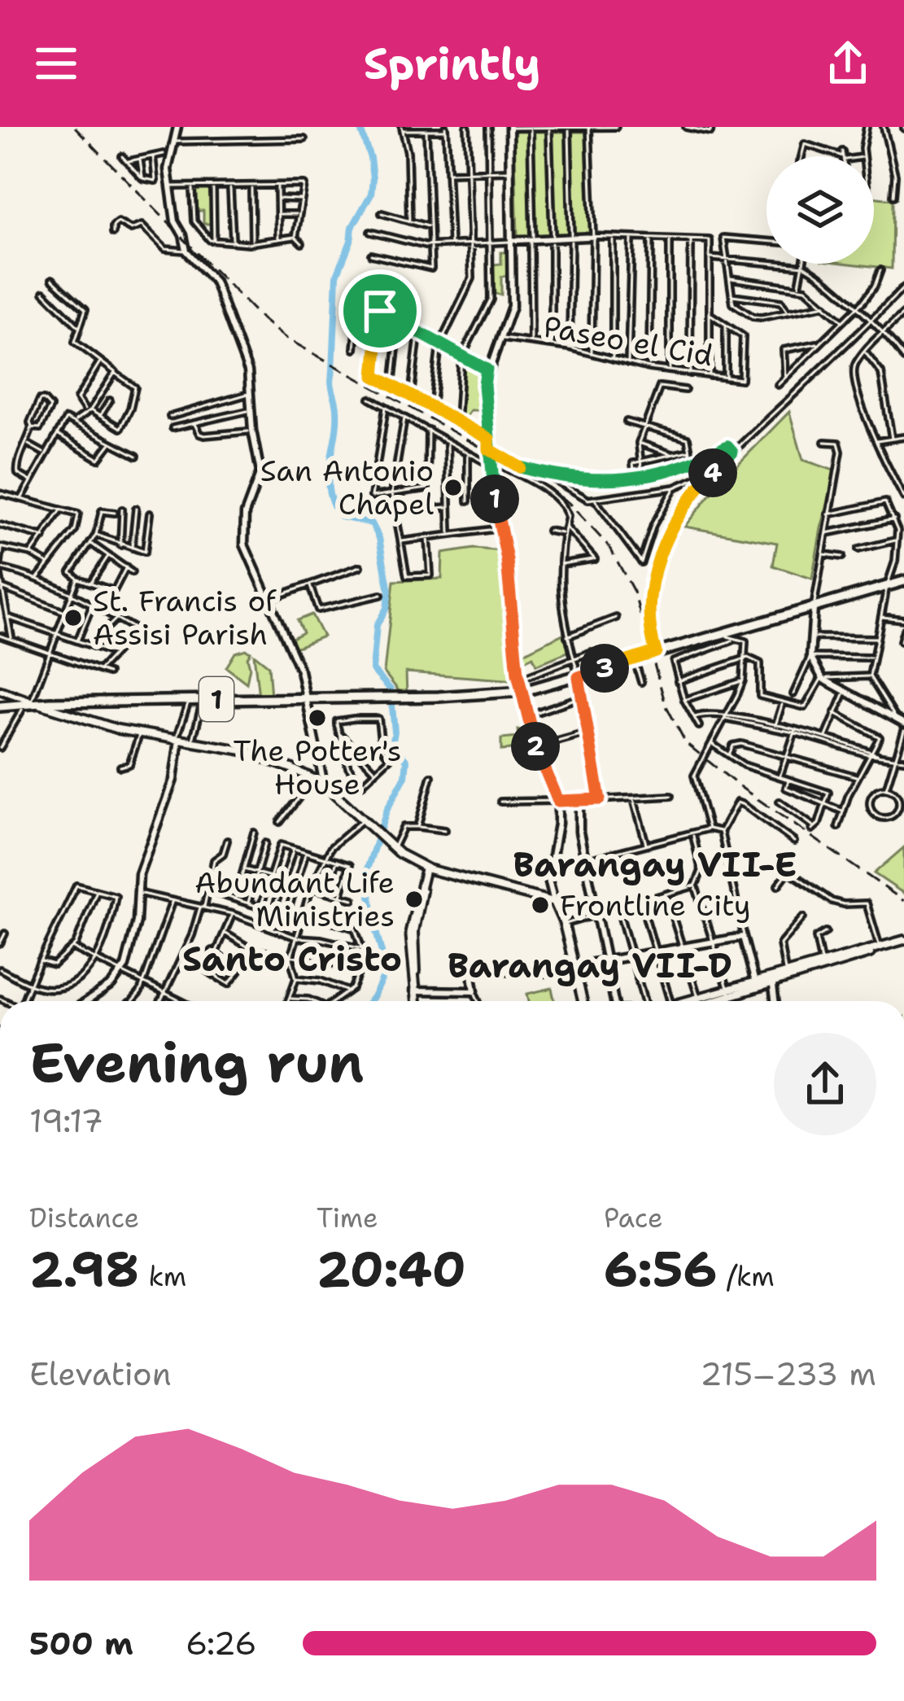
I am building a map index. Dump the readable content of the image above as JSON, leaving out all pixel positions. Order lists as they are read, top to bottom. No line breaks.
{"streets":{"main road":["1"],"street":["Paseo el Cid"]},"districts":["Barangay VII-E","Santo Cristo","Barangay VII-D"],"places":["San Antonio Chapel","St. Francis of Assisi Parish","The Potter's House","Abundant Life Ministries","Frontline City"],"page":{"header":"Sprintly","pins":["4","1","3","2"],"heading":["Evening run","19:17"],"stats":[["Distance","2.98 km"],["Time","20:40"],["Pace","6:56 /km"]],"chart":["Elevation","215–233 m"],"list":[{"name":"500 m","note":"6:26"}]}}
